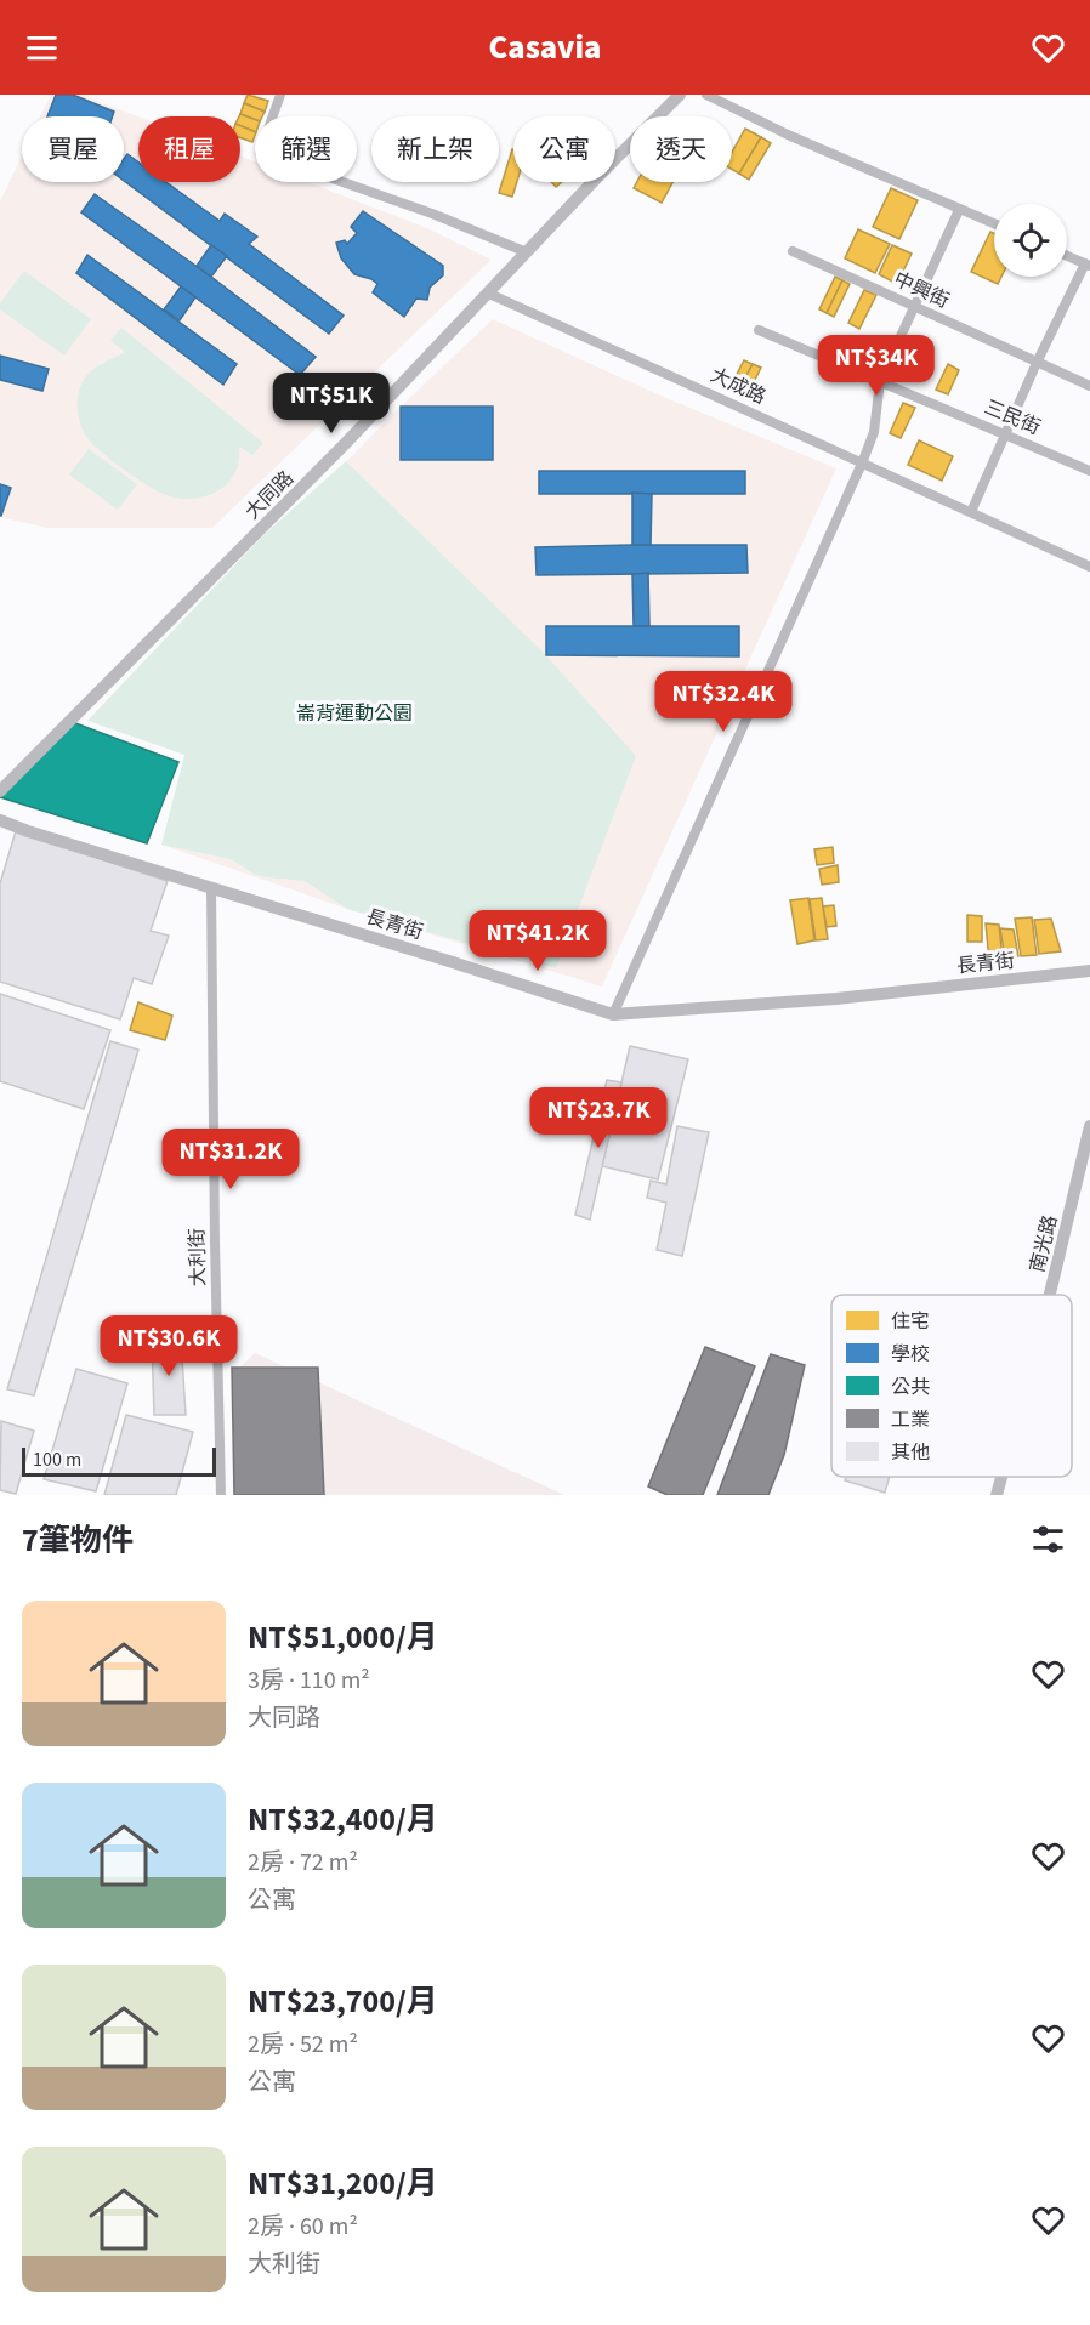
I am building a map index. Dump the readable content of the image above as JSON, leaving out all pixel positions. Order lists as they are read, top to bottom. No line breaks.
{"streets":{"street":["中興街","大成路","三民街","大同路","長青街","南光路","大利街"]},"crossings":[["大成路","大同路"],["長青街","大利街"]],"parks":["崙背運動公園"],"legend":["住宅","學校","公共","工業","其他"],"scale_bar":"100 m","page":{"header":"Casavia","chip":["買屋","租屋","篩選","新上架","公寓","透天"],"price":["NT$34K","NT$51K","NT$32.4K","NT$41.2K","NT$23.7K","NT$31.2K","NT$30.6K"],"scale":"100 m","heading":"7筆物件","list":[{"name":"NT$51,000/月","note":"3房 · 110 m² · 大同路"},{"name":"NT$32,400/月","note":"2房 · 72 m² · 公寓"},{"name":"NT$23,700/月","note":"2房 · 52 m² · 公寓"},{"name":"NT$31,200/月","note":"2房 · 60 m² · 大利街"}]}}
